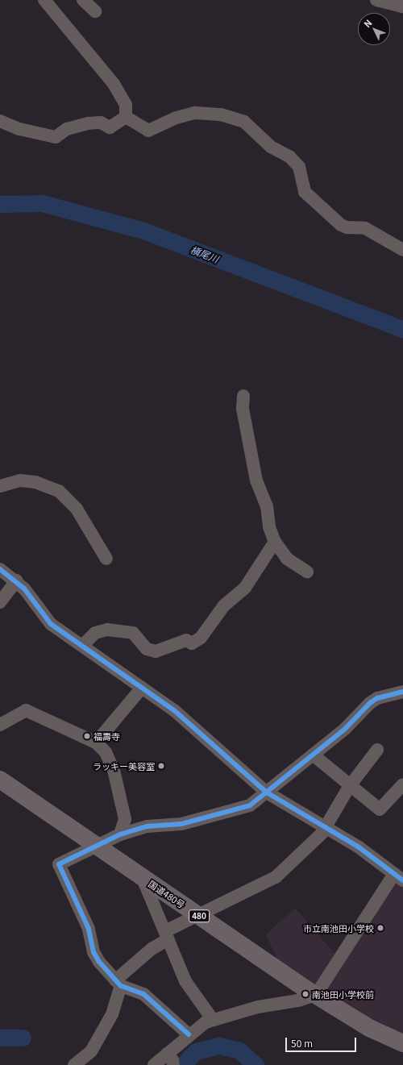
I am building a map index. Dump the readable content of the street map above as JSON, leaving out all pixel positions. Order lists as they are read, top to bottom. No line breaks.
{"streets":{"highway":["国道480号","480"]},"water":["槇尾川"],"places":["福壽寺","ラッキー美容室","市立南池田小学校","南池田小学校前"],"scale_bar":"50 m","north":"top left"}
